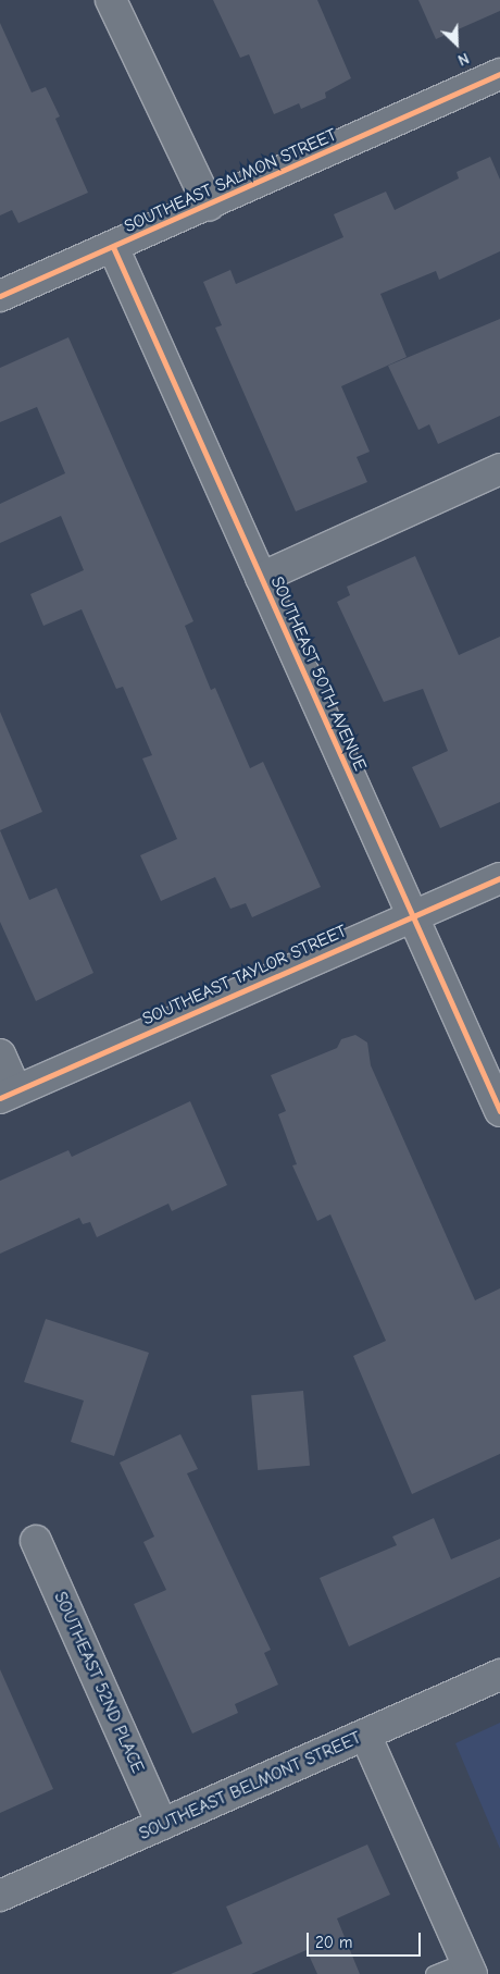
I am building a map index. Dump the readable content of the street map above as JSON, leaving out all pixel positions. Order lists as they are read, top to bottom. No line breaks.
{"streets":{"street":["SOUTHEAST SALMON STREET","SOUTHEAST 50TH AVENUE","SOUTHEAST TAYLOR STREET","SOUTHEAST 52ND PLACE","SOUTHEAST BELMONT STREET"]},"crossings":[["SOUTHEAST SALMON STREET","SOUTHEAST 50TH AVENUE"],["SOUTHEAST 50TH AVENUE","SOUTHEAST TAYLOR STREET"],["SOUTHEAST 52ND PLACE","SOUTHEAST BELMONT STREET"]],"scale_bar":"20 m","north":"bottom right"}
